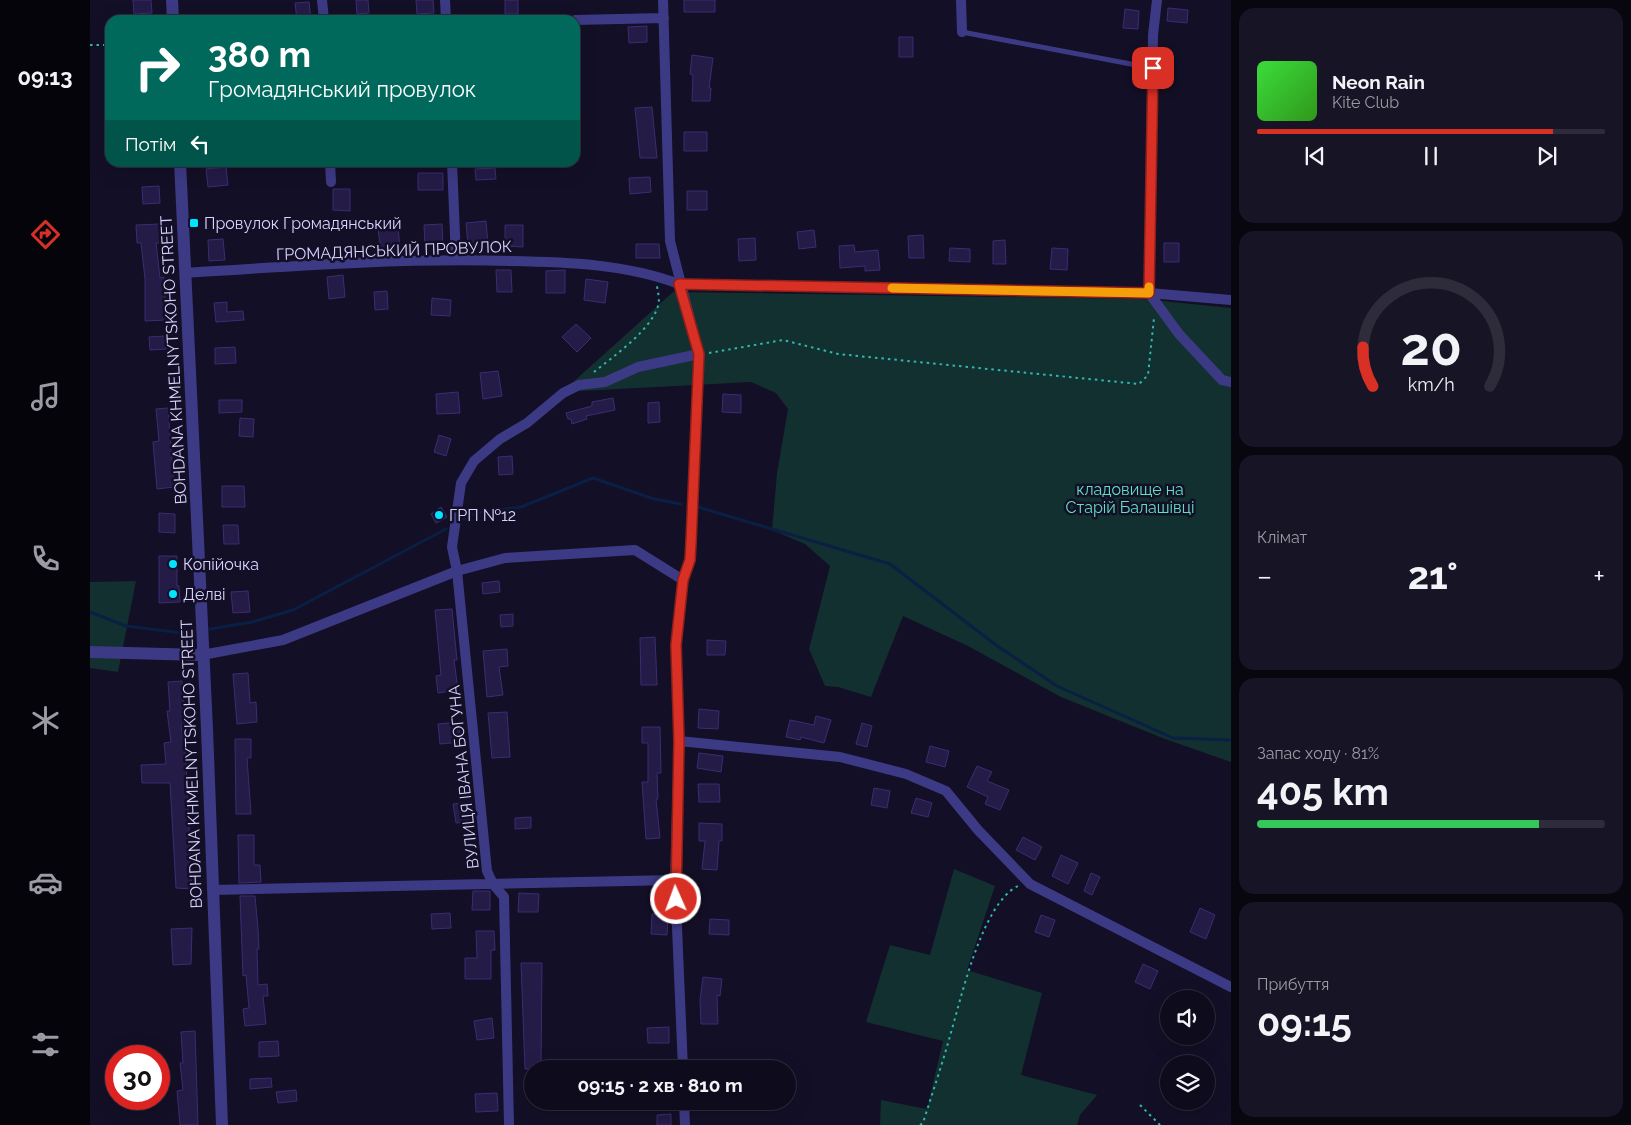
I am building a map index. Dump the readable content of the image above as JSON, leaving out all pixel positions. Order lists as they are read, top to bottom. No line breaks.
{"streets":{"street":["ГРОМАДЯНСЬКИЙ ПРОВУЛОК","BOHDANA KHMELNYTSKOHO STREET","ВУЛИЦЯ ІВАНА БОГУНА"]},"crossings":[["ГРОМАДЯНСЬКИЙ ПРОВУЛОК","BOHDANA KHMELNYTSKOHO STREET"]],"parks":["кладовище на Старій Балашівці"],"places":{"transit":["Провулок Громадянський"],"other":["ГРП №12","Копійочка","Делві"]},"page":{"tabs":"09:13","turn":["380 m","Громадянський провулок"],"song":["Neon Rain","Kite Club"],"then":"Потім","tile":["Клімат",["Запас ходу · 81%","405 km"],["Прибуття","09:15"]],"heat":["−","21°","+"],"limit":"30","trip":"09:15 · 2 хв · 810 m","gauge":["20","km/h"]}}
